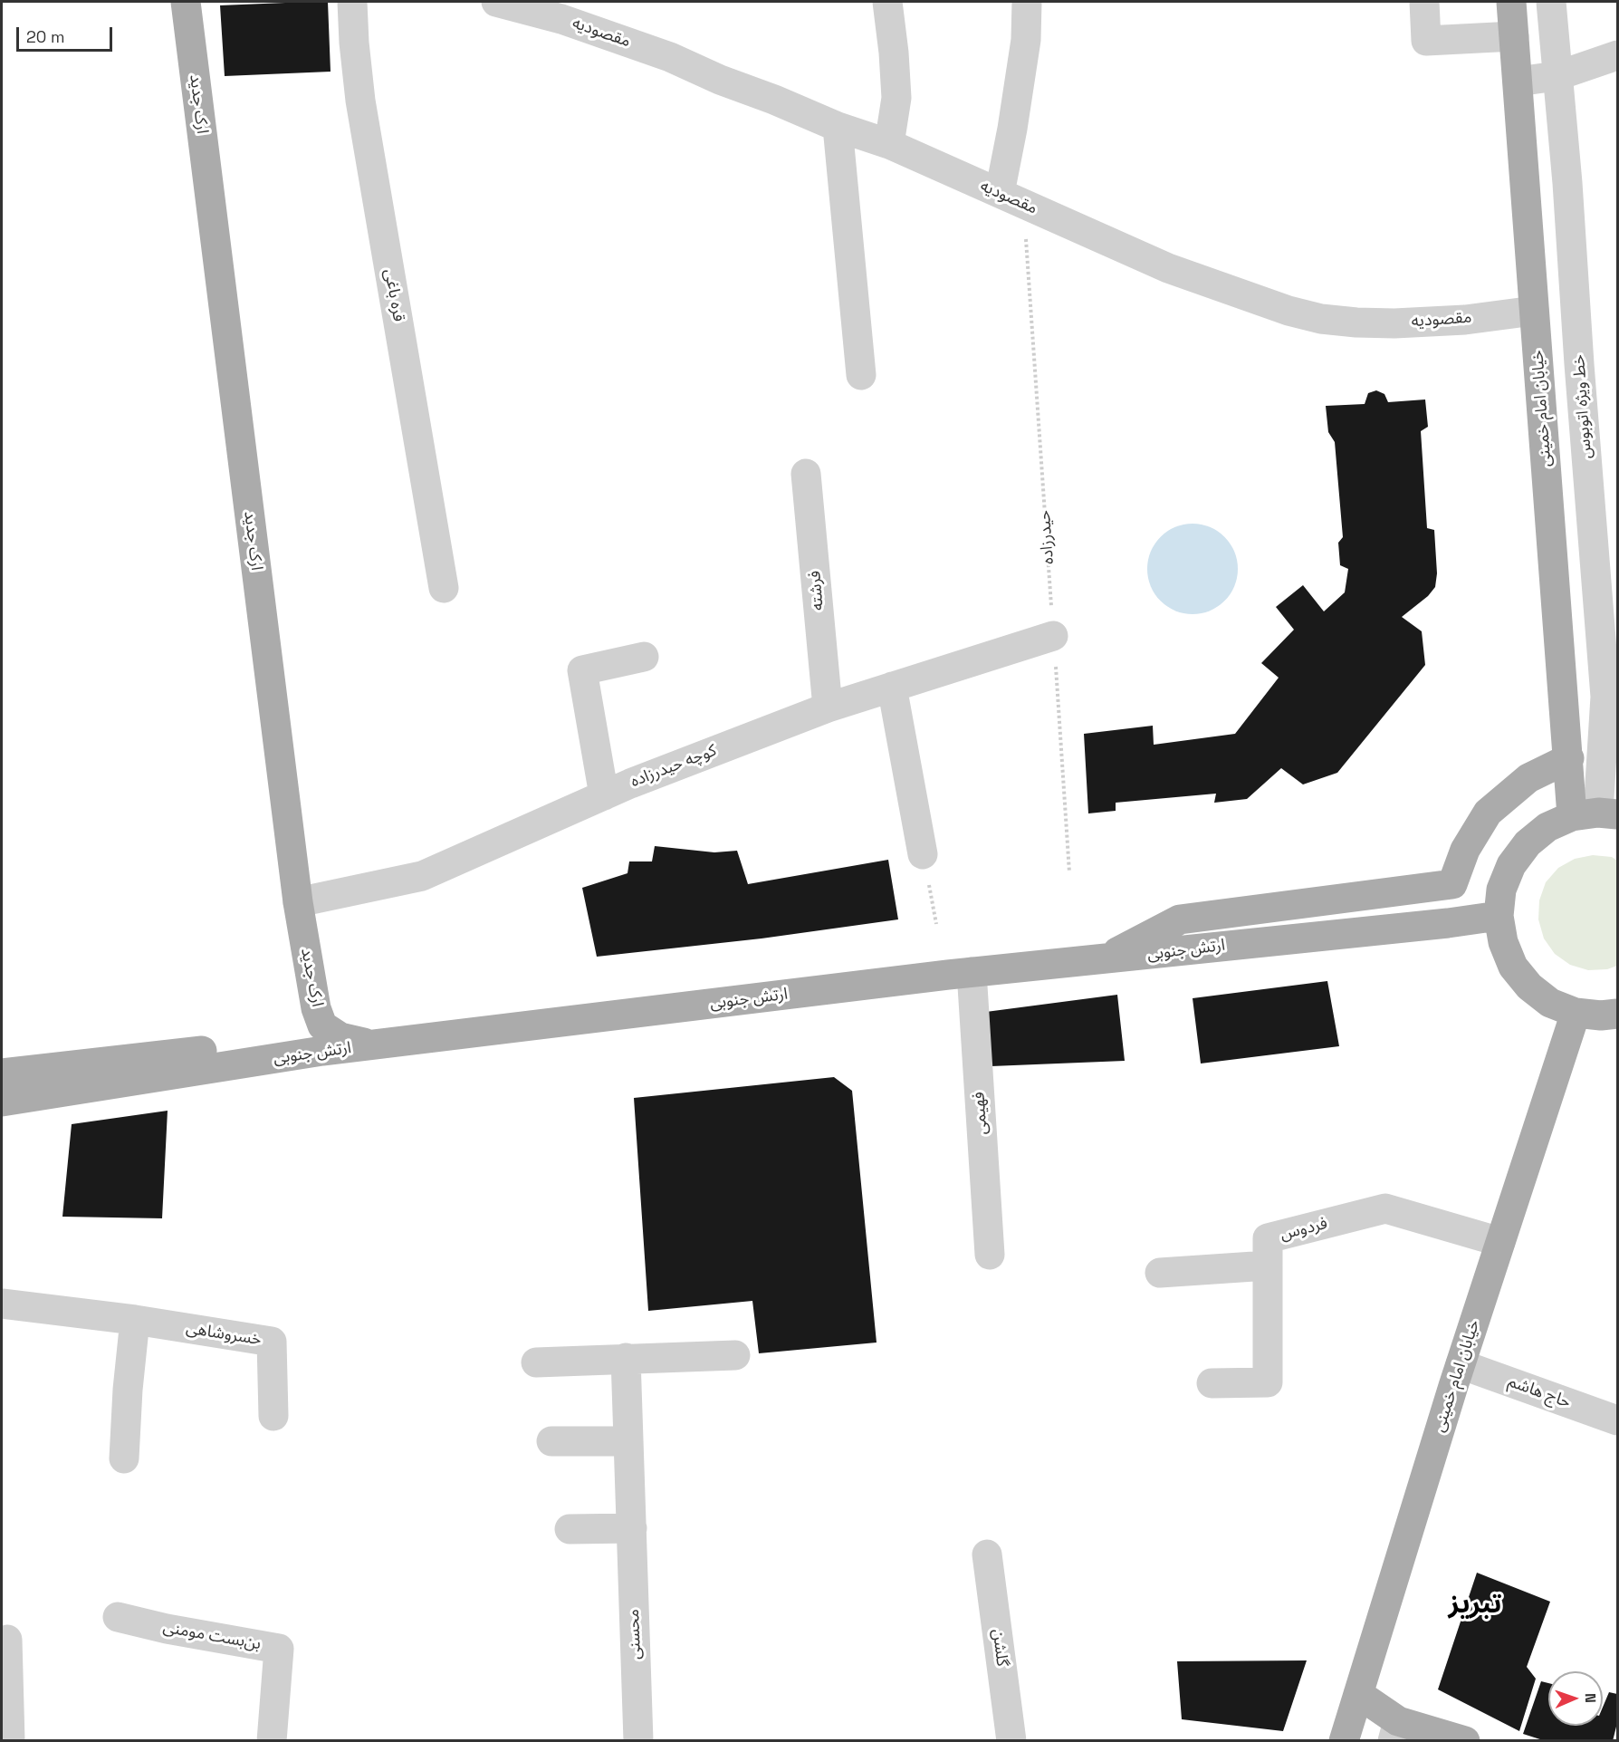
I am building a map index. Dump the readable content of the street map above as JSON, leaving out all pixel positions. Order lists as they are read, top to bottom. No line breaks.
{"streets":{"main road":["ارک جدید","خیابان امام خمینی","ارتش جنوبی"],"street":["مقصودیه","قره باغی","خط ویژه اتوبوس","فرشته","کوچه حیدرزاده","فهیمی","فردوس","خسروشاهی","حاج هاشم","محسنی","بن‌بست مومنی","گلشن"],"path":["حیدرزاده"]},"crossings":[["مقصودیه","خیابان امام خمینی"],["مقصودیه","حیدرزاده"],["ارک جدید","کوچه حیدرزاده"],["ارک جدید","ارتش جنوبی"],["خط ویژه اتوبوس","خیابان امام خمینی"],["خیابان امام خمینی","فردوس"],["خیابان امام خمینی","حاج هاشم"],["حیدرزاده","کوچه حیدرزاده"],["فرشته","کوچه حیدرزاده"],["ارتش جنوبی","فهیمی"]],"districts":["تبریز"],"scale_bar":"20 m","north":"right"}
